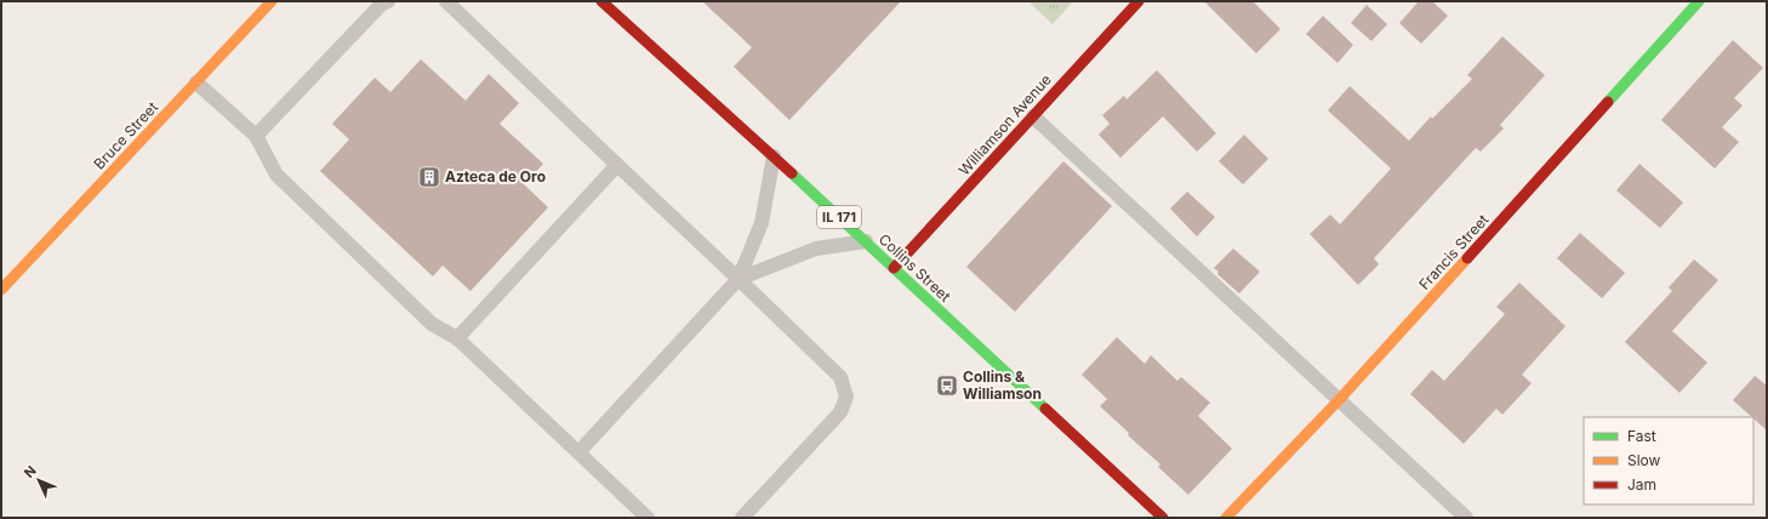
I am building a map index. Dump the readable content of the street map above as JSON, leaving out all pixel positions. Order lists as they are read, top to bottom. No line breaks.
{"streets":{"street":["Williamson Avenue","Bruce Street","IL 171","Francis Street","Collins Street"]},"crossings":[["Williamson Avenue","Collins Street"]],"places":{"building":["Azteca de Oro"],"bus stop":["Collins & Williamson"]},"legend":["Fast","Slow","Jam"],"north":"top left"}
